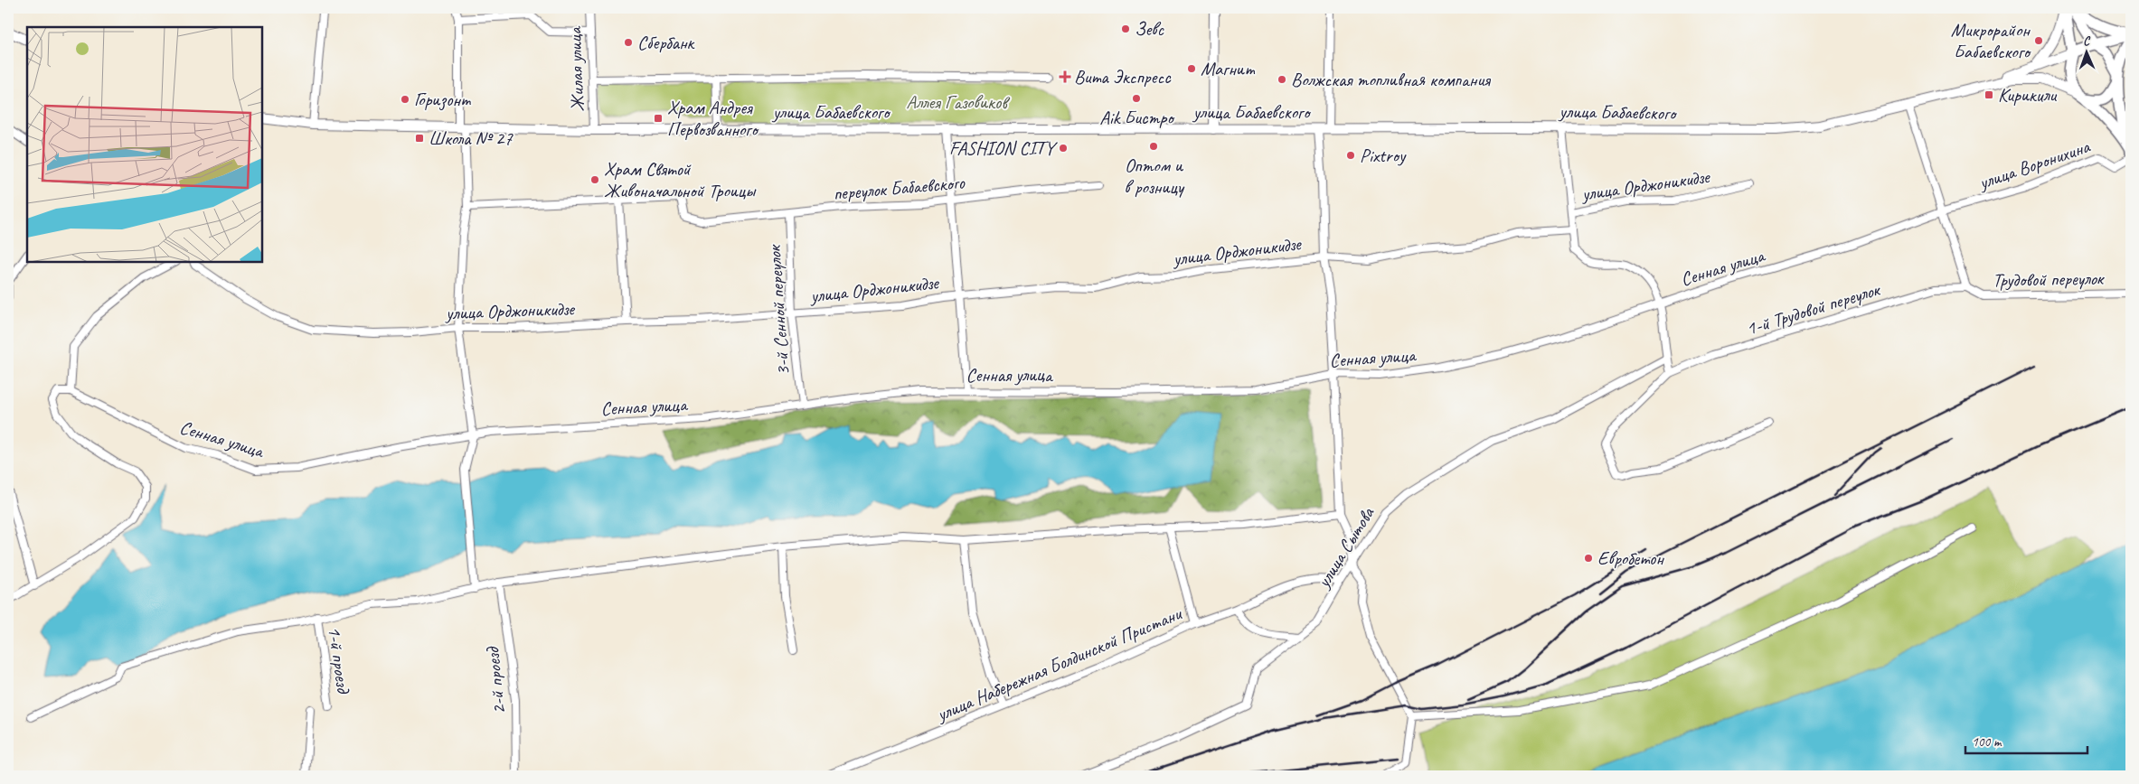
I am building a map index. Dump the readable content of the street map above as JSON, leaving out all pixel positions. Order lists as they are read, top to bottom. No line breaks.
{"streets":{"main road":["улица Бабаевского"],"street":["Жилая улица","улица Воронихина","улица Орджоникидзе","переулок Бабаевского","Сенная улица","Трудовой переулок","1-й Трудовой переулок","3-й Сенной переулок","улица Сытова","1-й проезд","улица Набережная Болдинской Пристани","2-й проезд"]},"crossings":[["Жилая улица","улица Бабаевского"],["улица Воронихина","Сенная улица"],["улица Орджоникидзе","3-й Сенной переулок"],["переулок Бабаевского","3-й Сенной переулок"],["Сенная улица","3-й Сенной переулок"],["Трудовой переулок","1-й Трудовой переулок"],["улица Сытова","улица Набережная Болдинской Пристани"]],"parks":["Аллея Газовиков"],"places":{"other":["Зевс","Микрорайон Бабаевского","Сбербанк","Магнит","Волжская топливная компания","Aik Бистро","Горизонт","Оптом и в розницу","FASHION CITY","Pixtroy","Храм Святой Живоначальной Троицы","Евробетон"],"health":["Вита Экспресс"],"transit":["Кирикили","Храм Андрея Первозванного","Школа № 27"]},"scale_bar":"100 m","north":"top"}
